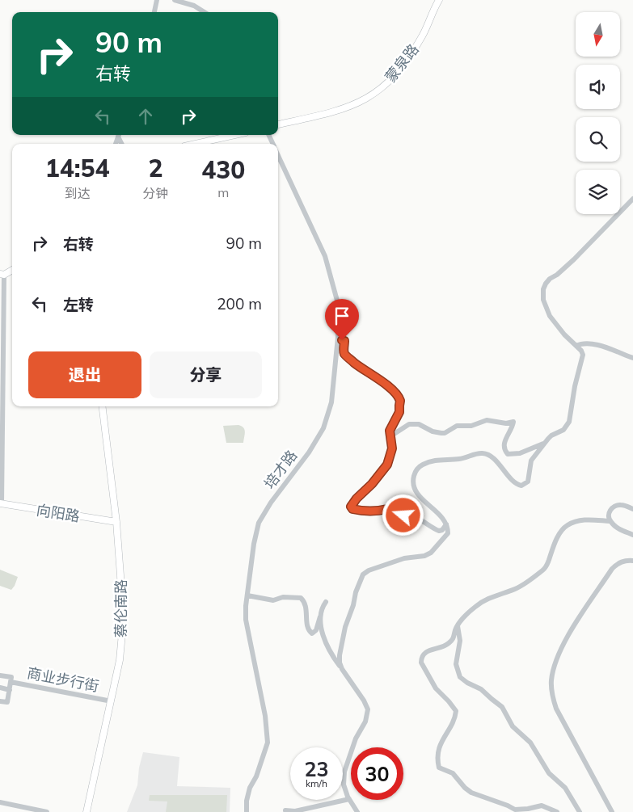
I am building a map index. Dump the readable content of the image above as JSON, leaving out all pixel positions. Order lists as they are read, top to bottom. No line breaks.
{"streets":{"main road":["蒙泉路","向阳路","蔡伦南路"],"street":["培才路","商业步行街"]},"crossings":[["向阳路","蔡伦南路"],["蔡伦南路","商业步行街"]],"north":"bottom","page":{"turn":["90 m","右转"],"eta":["14:54","到达","2","分钟","430","m"],"list":[{"name":"右转","value":"90 m"},{"name":"左转","value":"200 m"}],"buttons":["退出","分享"],"speed":"23 km/h","limit":"30"}}
